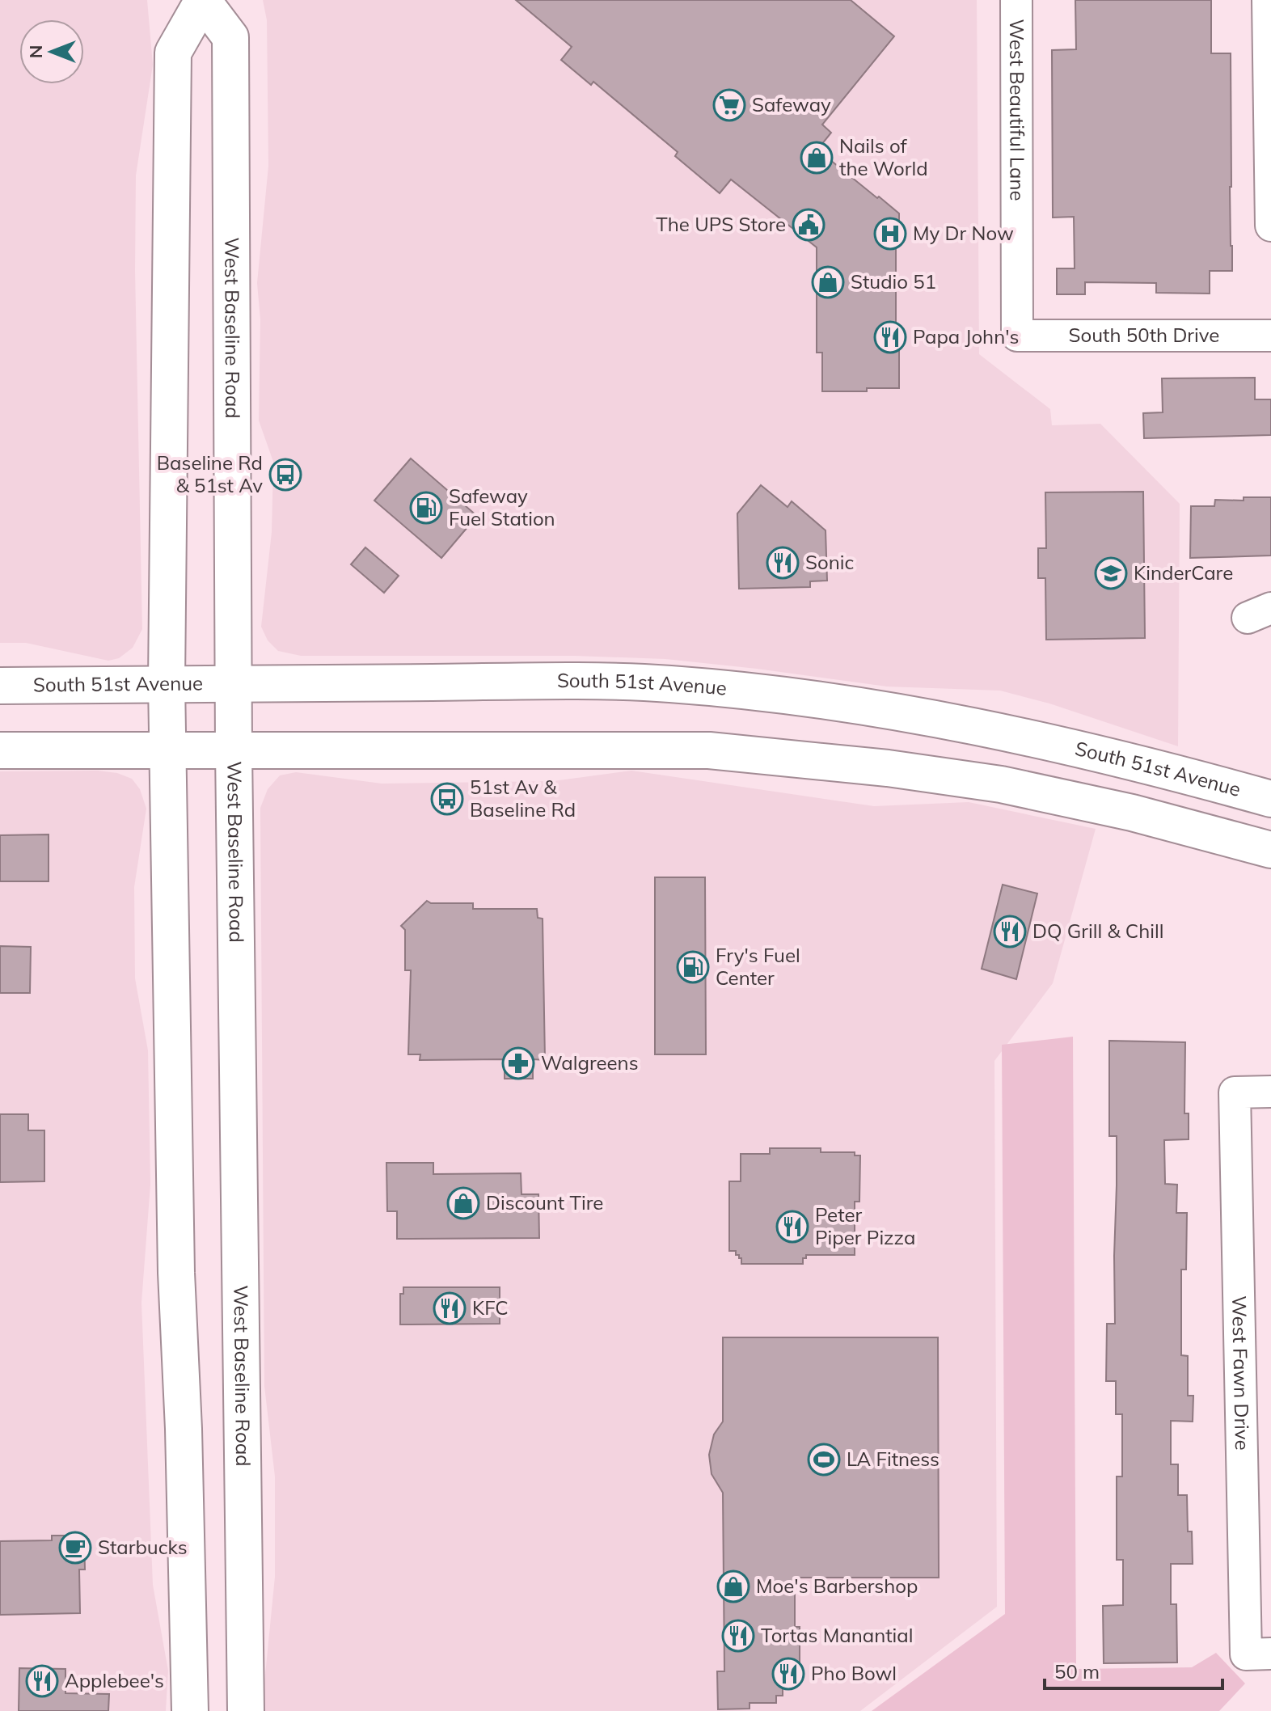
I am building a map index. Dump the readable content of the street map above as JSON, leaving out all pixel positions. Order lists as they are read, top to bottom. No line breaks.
{"streets":{"main road":["West Baseline Road","South 51st Avenue"],"street":["West Beautiful Lane","South 50th Drive","West Fawn Drive"]},"crossings":[["West Beautiful Lane","South 50th Drive"],["West Baseline Road","South 51st Avenue"]],"places":{"supermarket":["Safeway"],"shop":["Nails of the World","Studio 51","Discount Tire","Moe's Barbershop"],"public building":["The UPS Store"],"hospital":["My Dr Now"],"restaurant":["Papa John's","Sonic","DQ Grill & Chill","Peter Piper Pizza","KFC","Tortas Manantial","Pho Bowl","Applebee's"],"bus stop":["Baseline Rd & 51st Av","51st Av & Baseline Rd"],"fuel station":["Safeway Fuel Station","Fry's Fuel Center"],"school or university":["KinderCare"],"pharmacy":["Walgreens"],"sports":["LA Fitness"],"cafe":["Starbucks"]},"scale_bar":"50 m","north":"left"}
